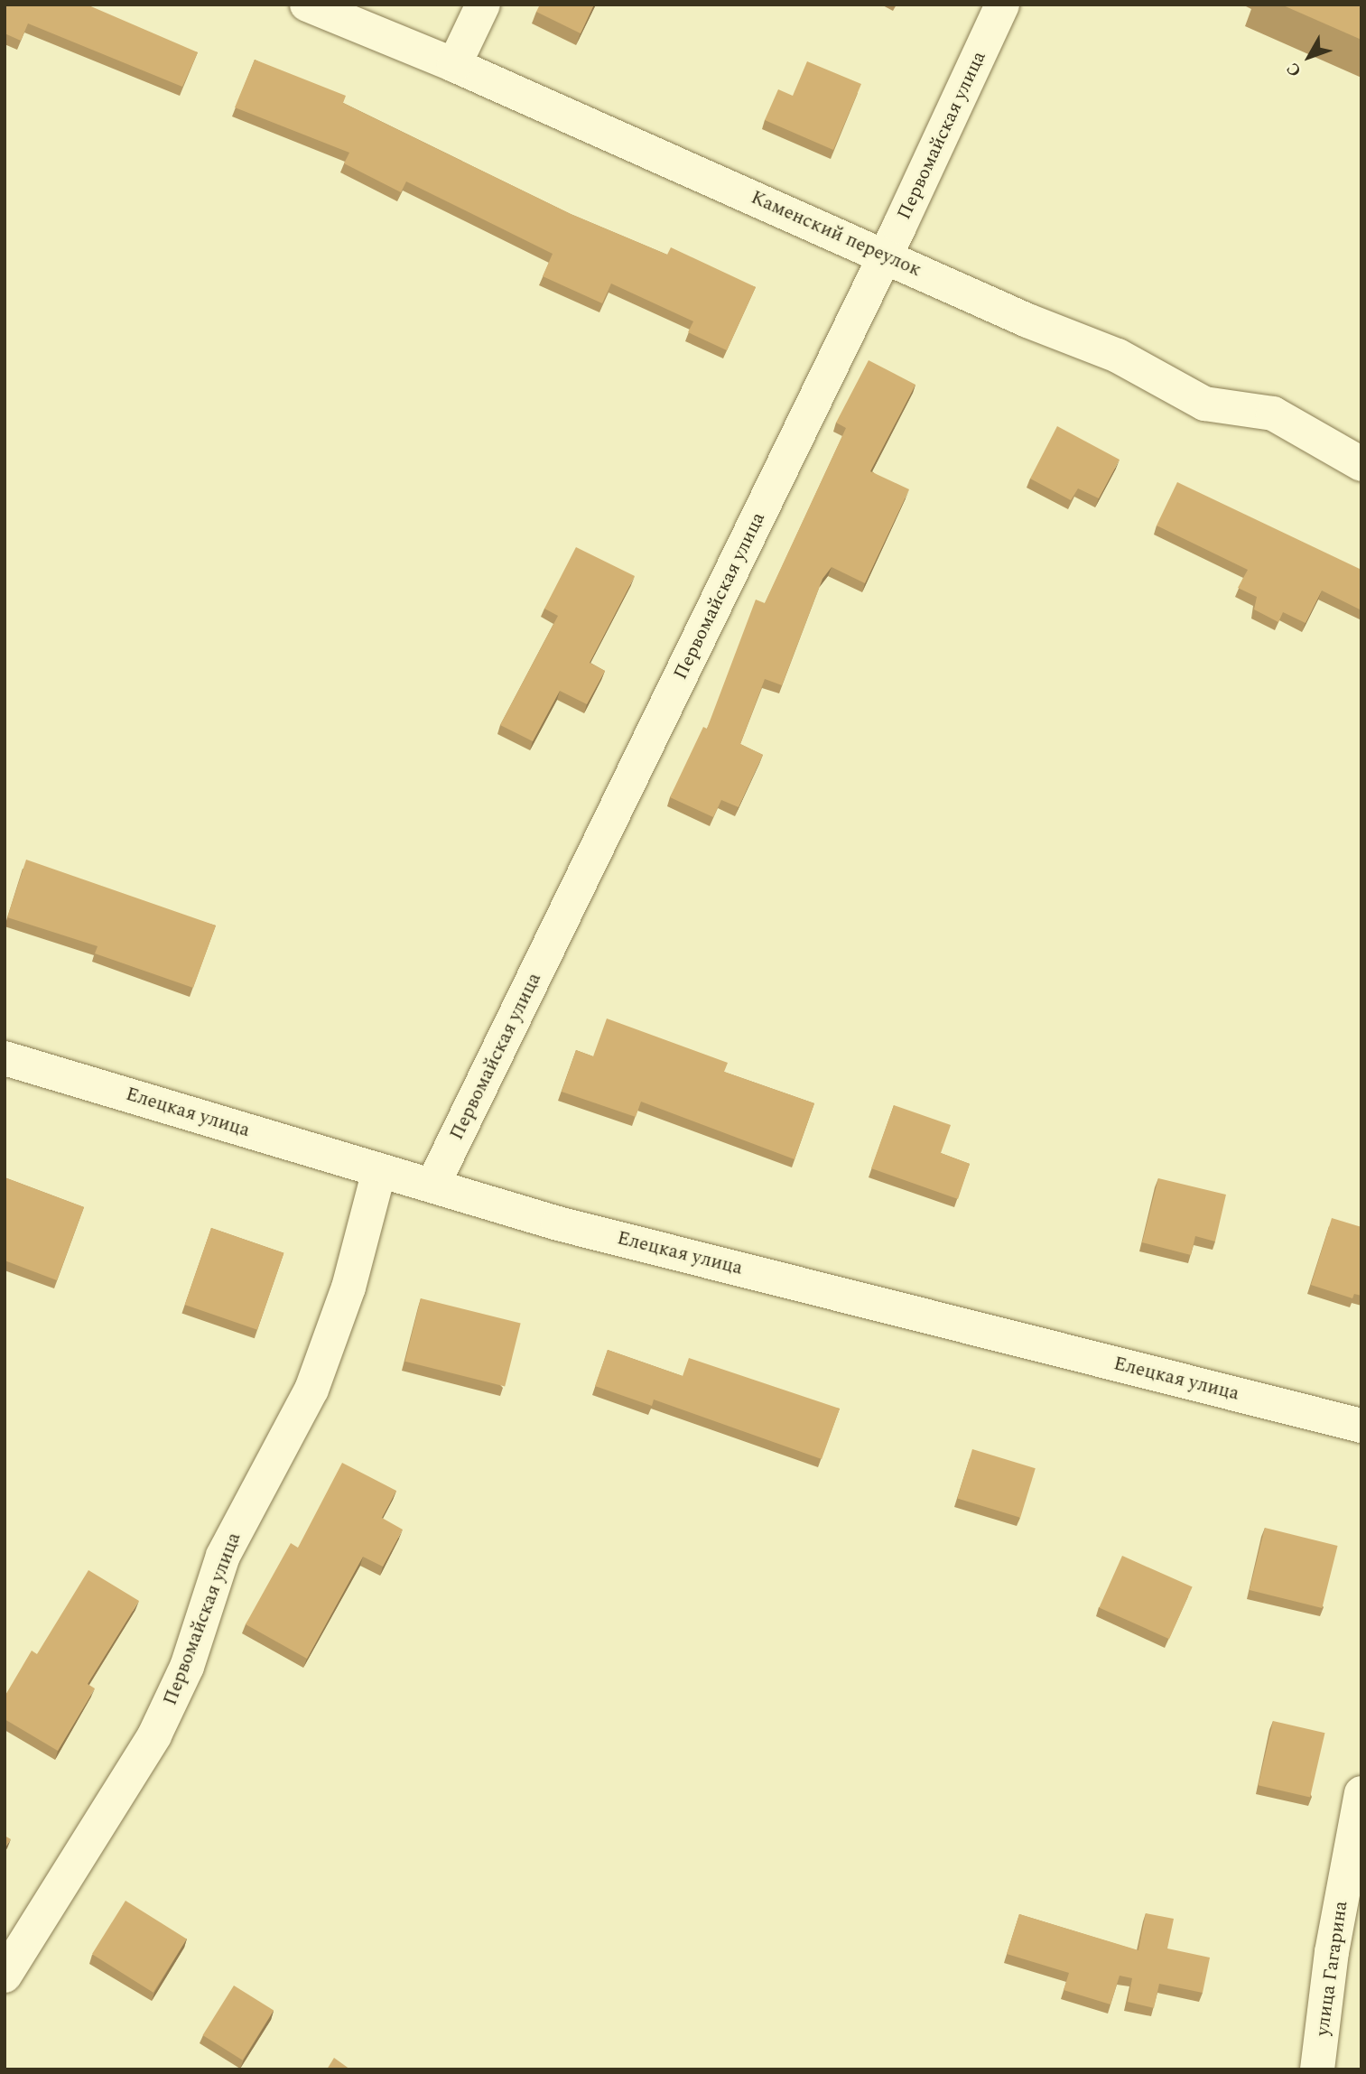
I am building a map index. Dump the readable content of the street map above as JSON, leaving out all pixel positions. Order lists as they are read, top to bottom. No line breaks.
{"streets":{"street":["Первомайская улица","Каменский переулок","Елецкая улица","улица Гагарина"]},"crossings":[["Первомайская улица","Каменский переулок"],["Первомайская улица","Елецкая улица"]],"north":"bottom left"}
